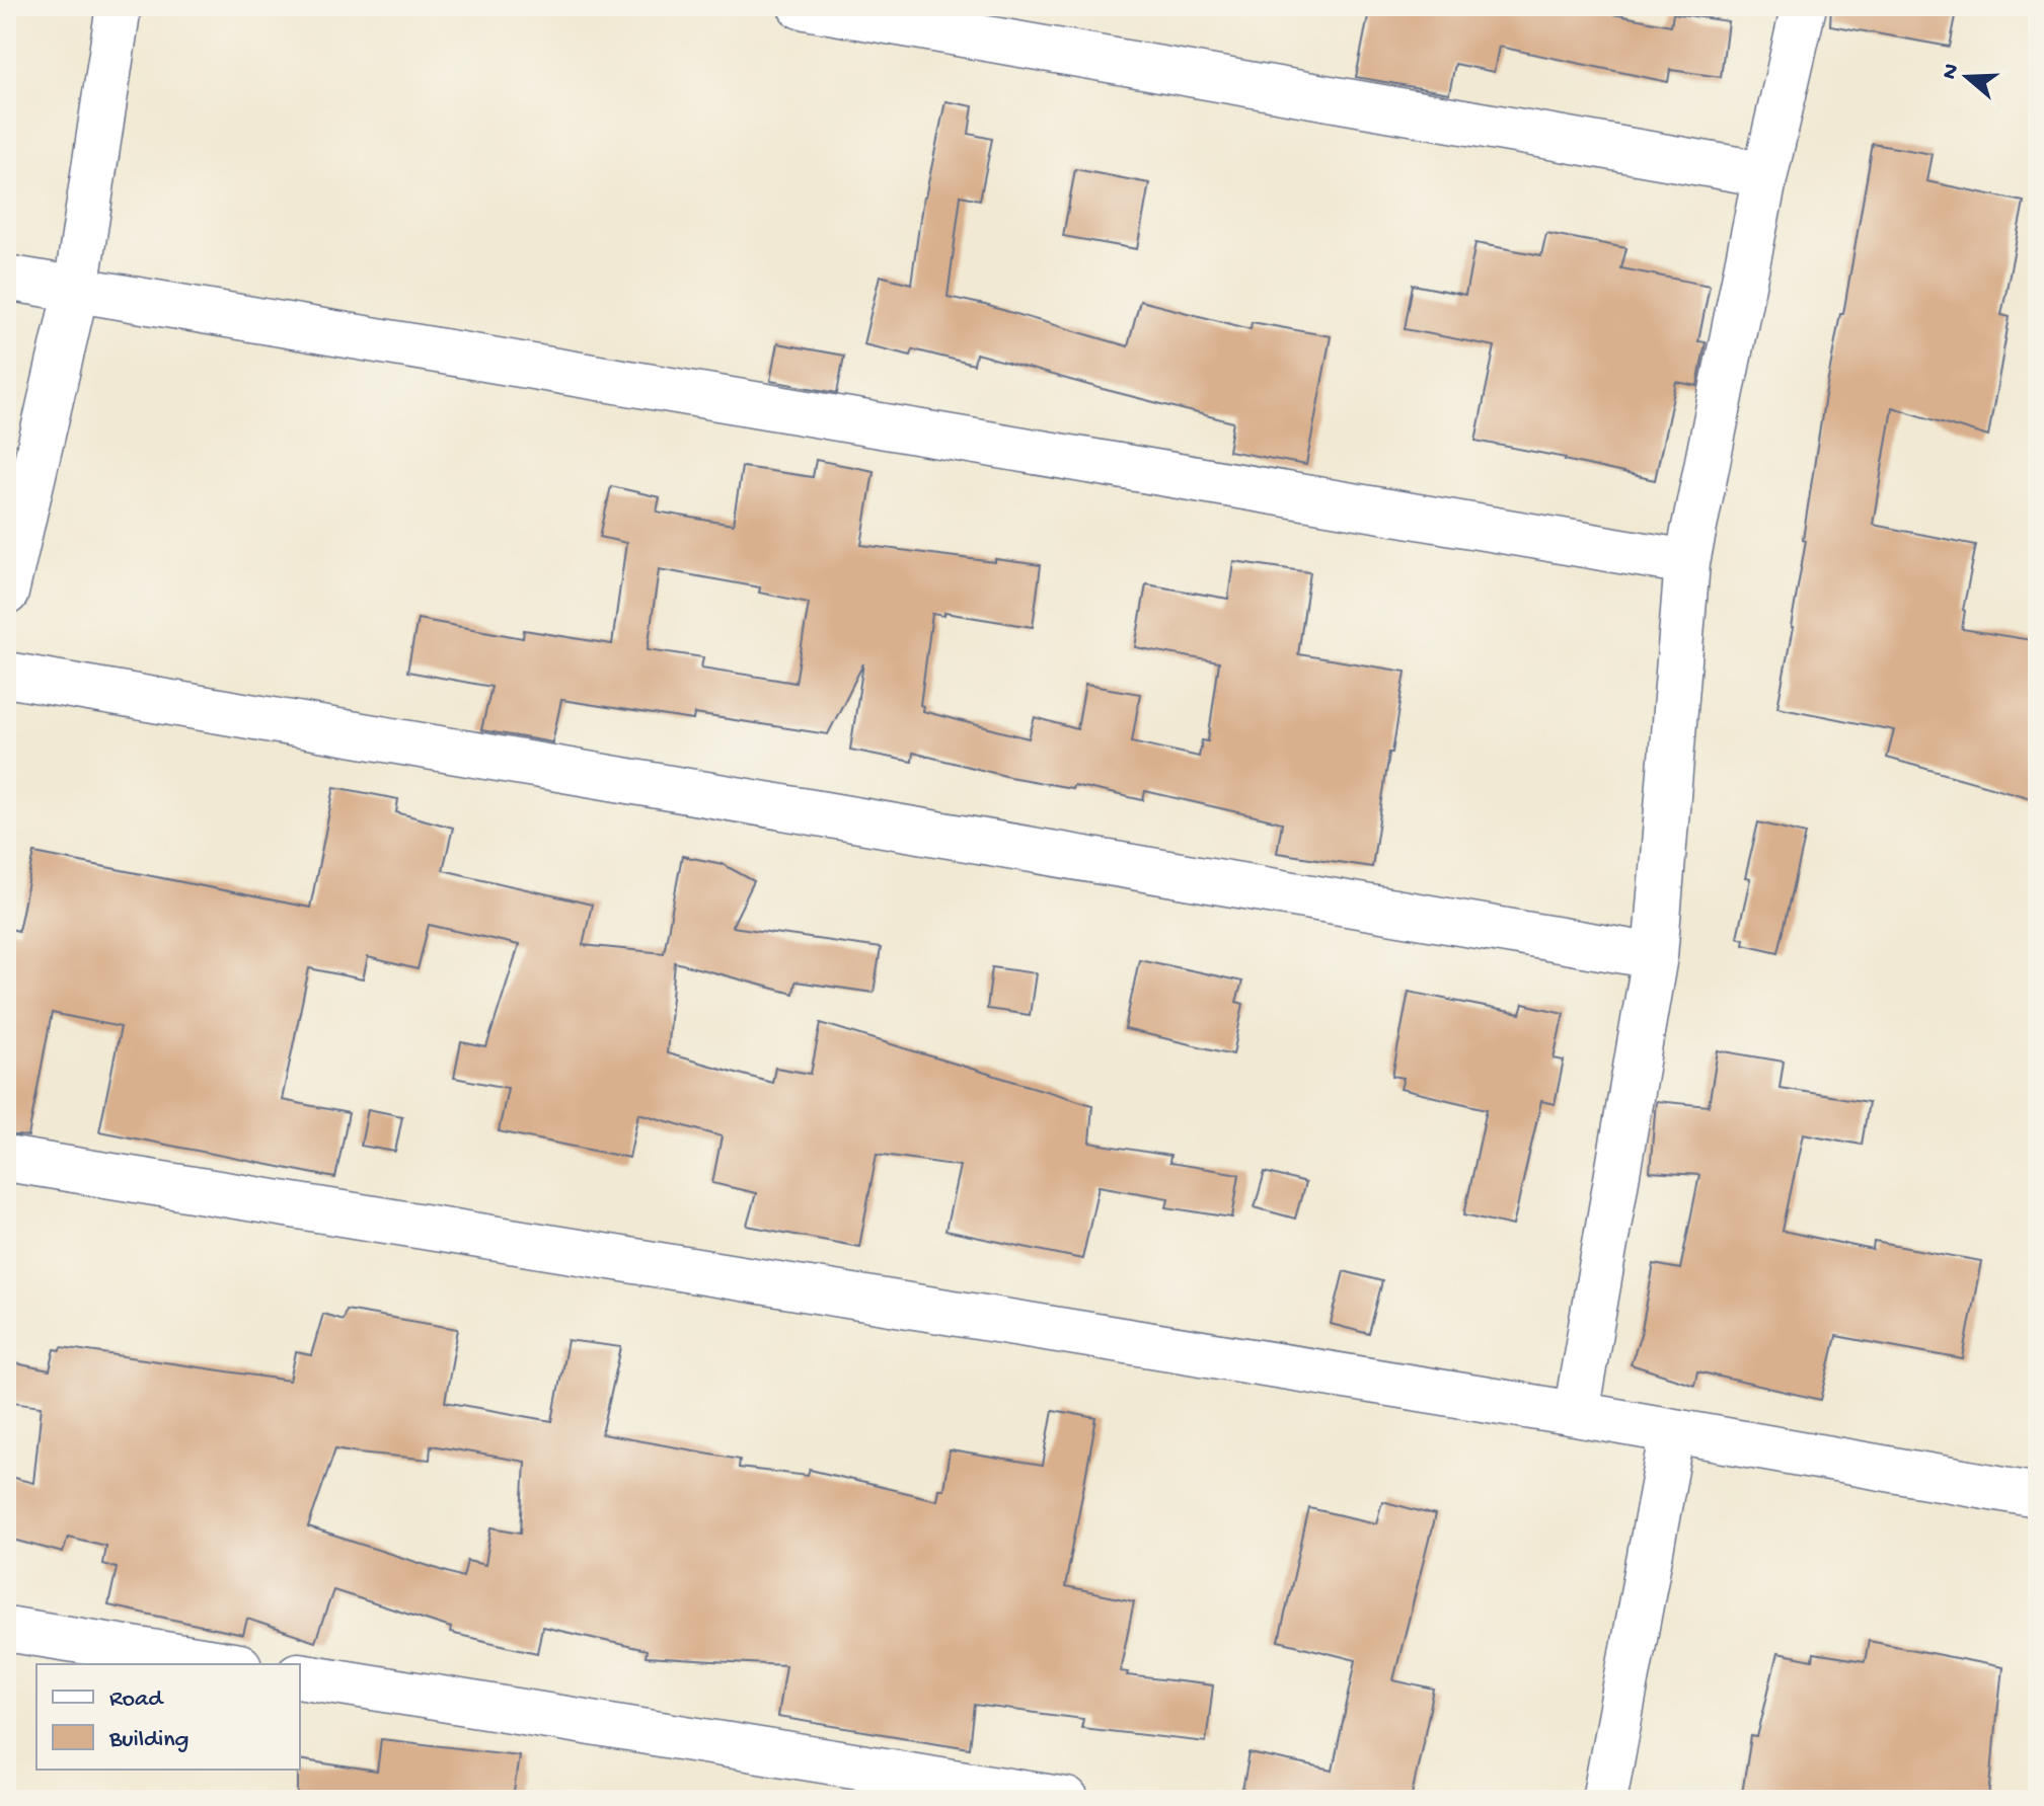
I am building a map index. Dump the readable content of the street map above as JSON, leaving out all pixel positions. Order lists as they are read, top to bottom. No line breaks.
{"legend":["Road","Building"],"north":"left"}
